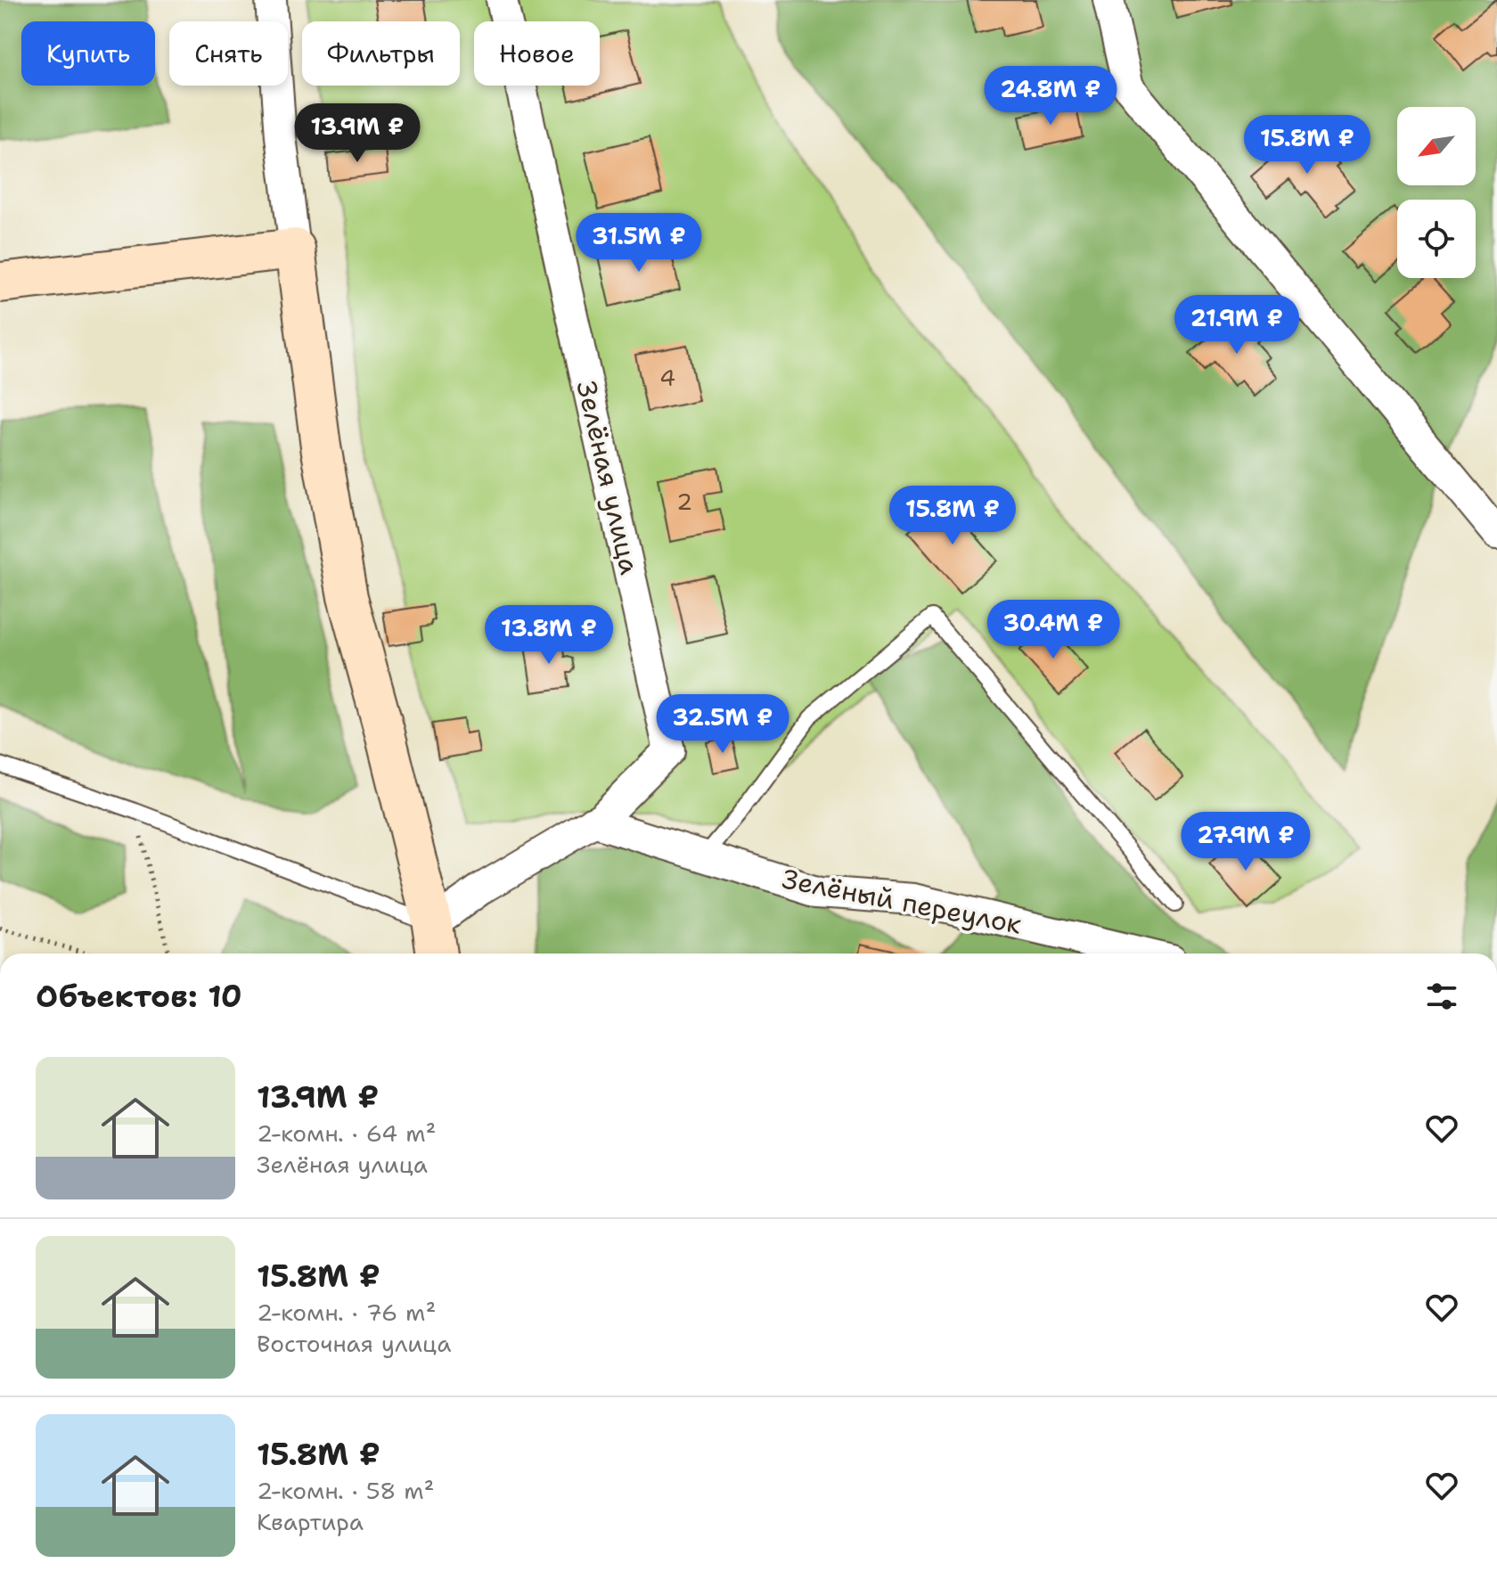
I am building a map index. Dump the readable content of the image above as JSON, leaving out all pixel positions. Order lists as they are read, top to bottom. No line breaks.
{"streets":{"street":["Зелёная улица","Зелёный переулок"]},"crossings":[["Зелёная улица","Зелёный переулок"]],"house_numbers":["4","2"],"north":"bottom left","page":{"chip":["Купить","Снять","Фильтры","Новое"],"price":["24.8M ₽","13.9M ₽","15.8M ₽","31.5M ₽","21.9M ₽","15.8M ₽","30.4M ₽","13.8M ₽","32.5M ₽","27.9M ₽"],"heading":"Объектов: 10","list":[{"name":"13.9M ₽","note":"2-комн. · 64 m² · Зелёная улица"},{"name":"15.8M ₽","note":"2-комн. · 76 m² · Восточная улица"},{"name":"15.8M ₽","note":"2-комн. · 58 m² · Квартира"}]}}
